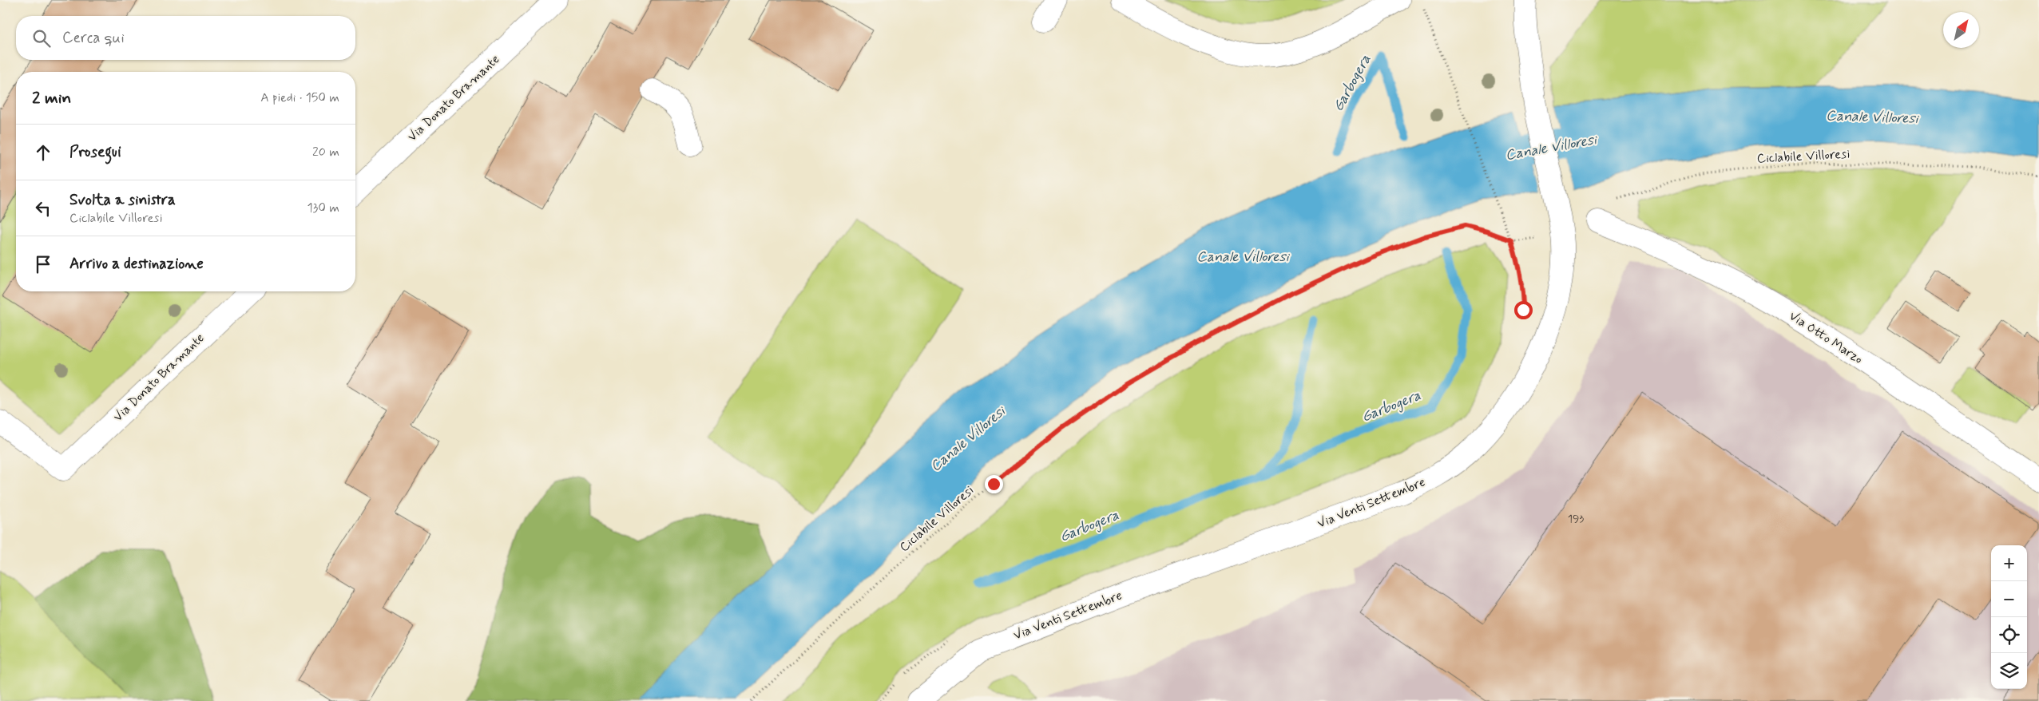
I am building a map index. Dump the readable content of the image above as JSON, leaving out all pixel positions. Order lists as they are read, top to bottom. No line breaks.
{"streets":{"street":["Via Donato Bramante","Via Otto Marzo","Via Venti Settembre"],"path":["Ciclabile Villoresi"]},"crossings":[["Ciclabile Villoresi","Via Otto Marzo"]],"water":["Garbogera","Canale Villoresi"],"house_numbers":["193"],"north":"top right","page":{"search":"Cerca qui","heading":["2 min","A piedi · 150 m"],"list":[["Prosegui","20 m"],["Svolta a sinistra","Ciclabile Villoresi","130 m"],"Arrivo a destinazione"],"map_buttons":["+","−"]}}
